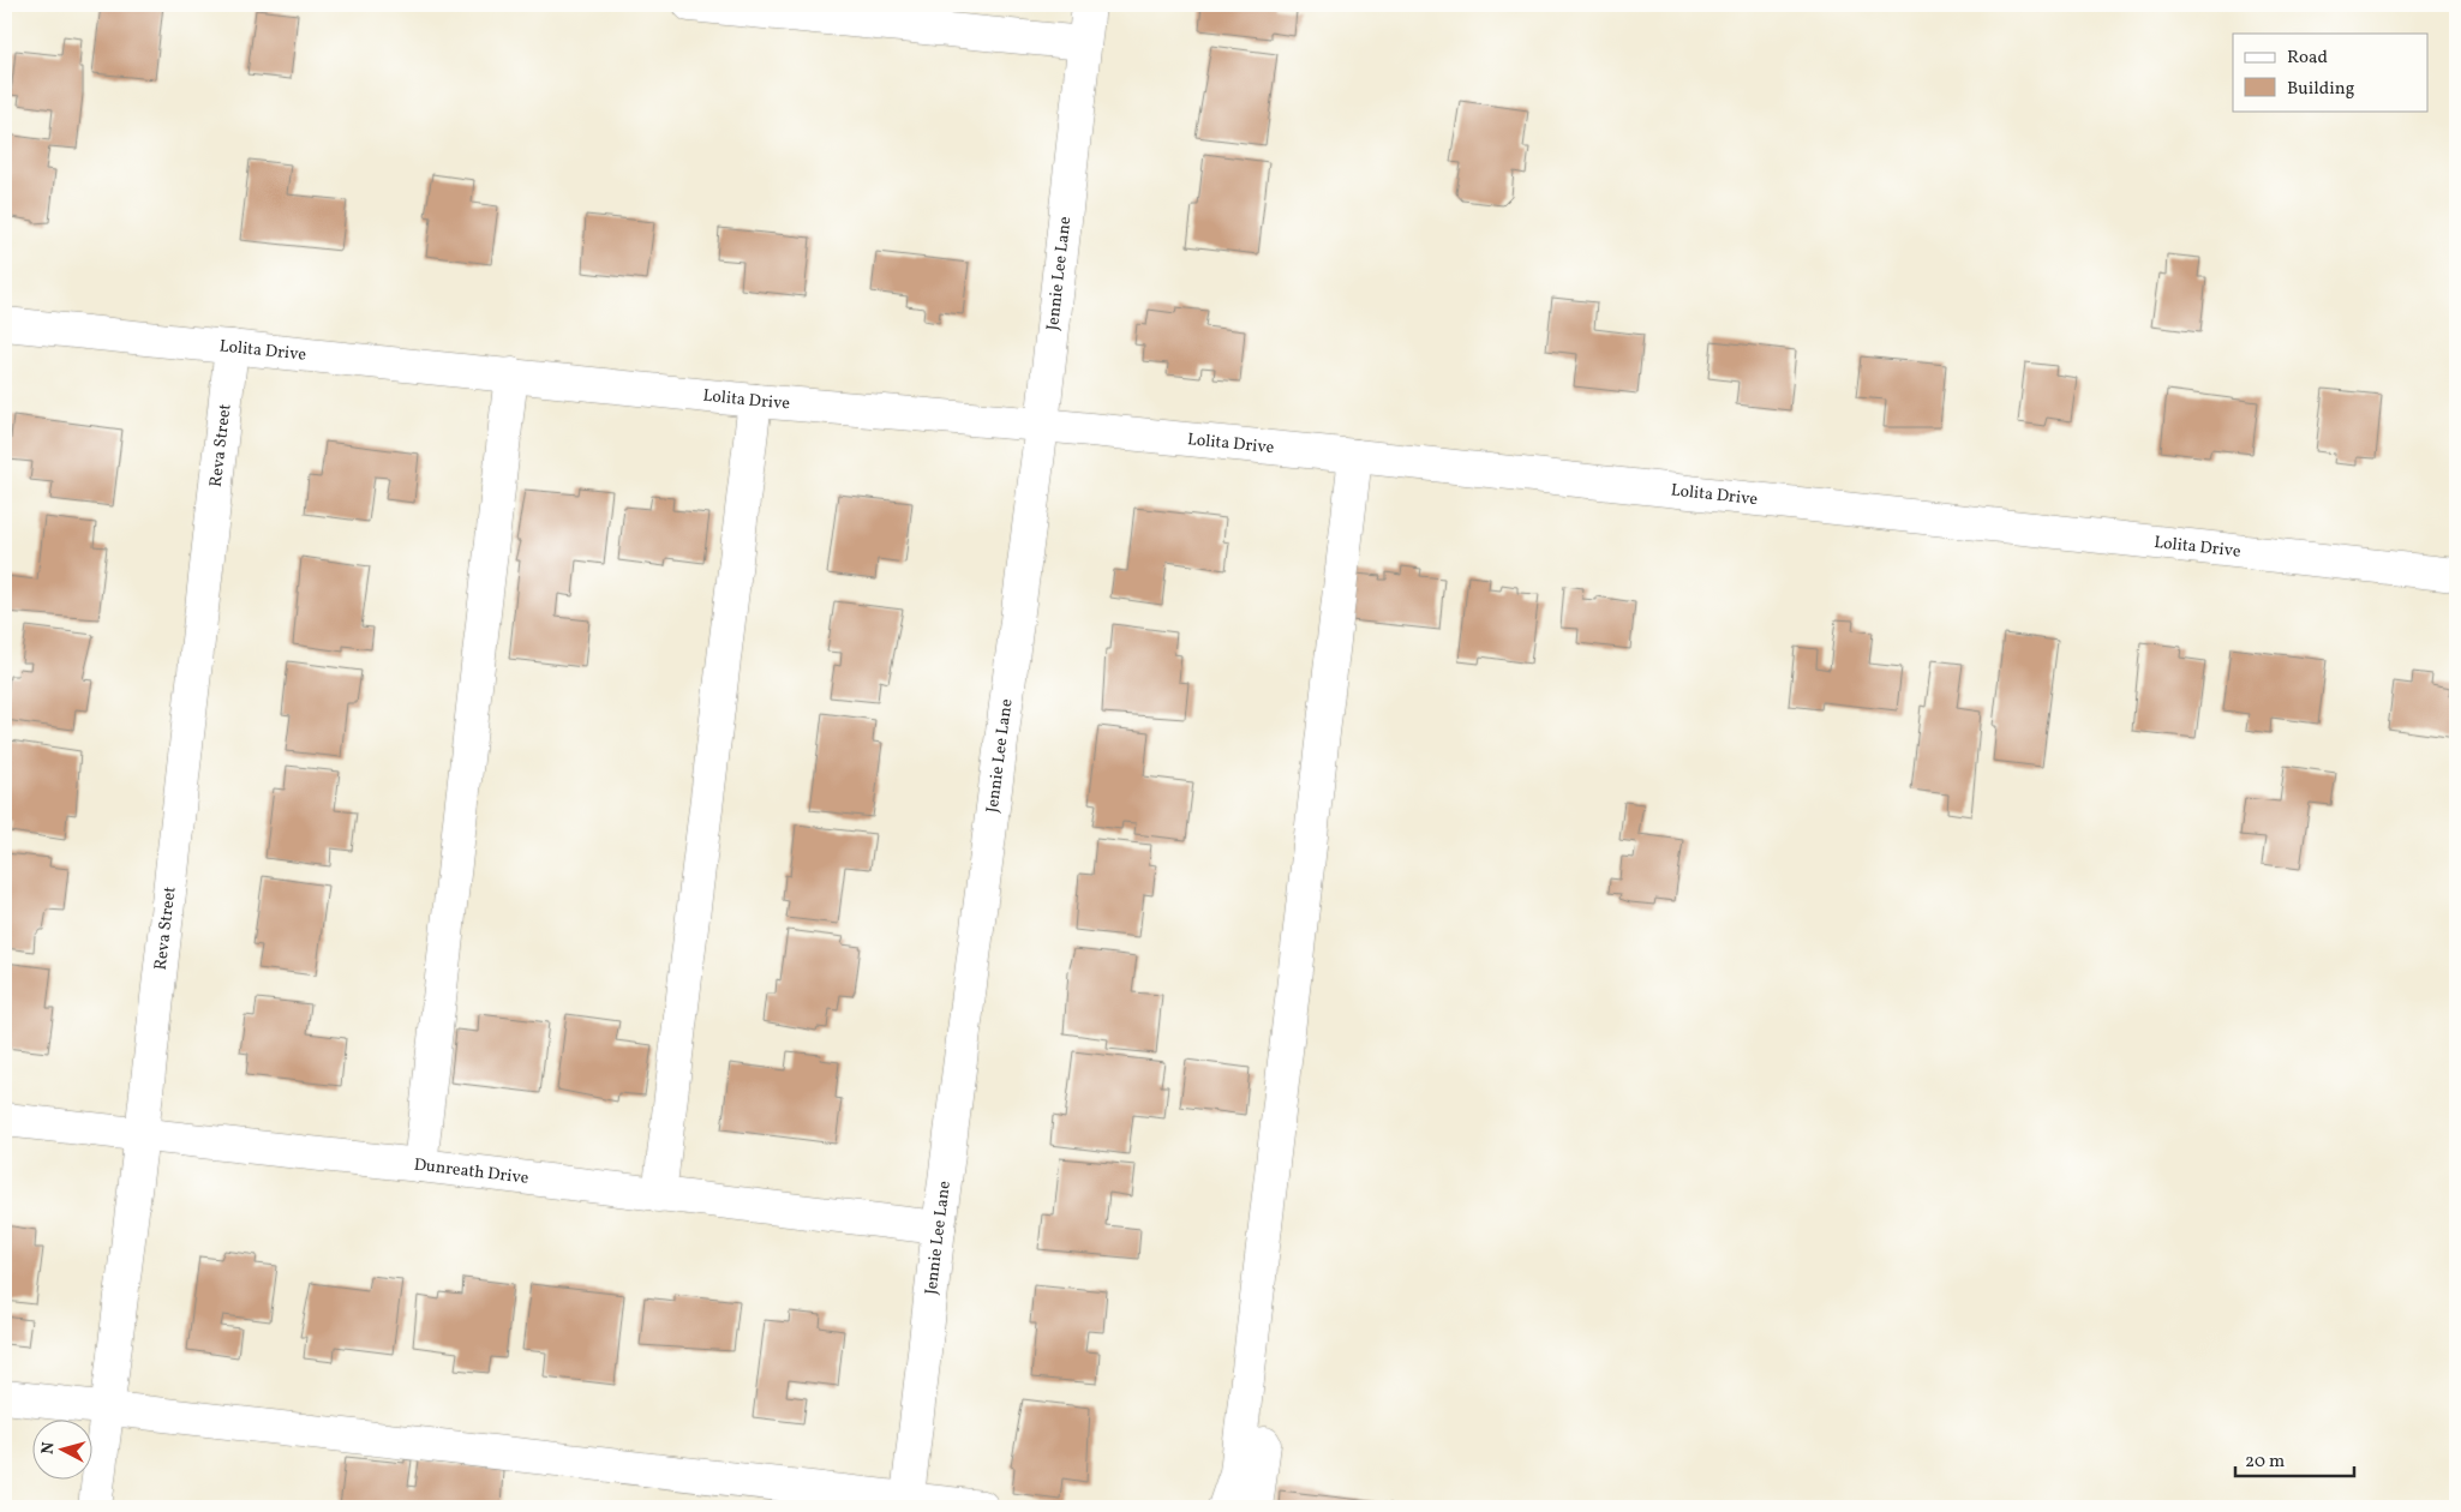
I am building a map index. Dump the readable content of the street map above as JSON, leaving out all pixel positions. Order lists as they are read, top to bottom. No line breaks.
{"streets":{"street":["Jennie Lee Lane","Lolita Drive","Reva Street","Dunreath Drive"]},"crossings":[["Jennie Lee Lane","Lolita Drive"],["Jennie Lee Lane","Dunreath Drive"],["Lolita Drive","Reva Street"],["Reva Street","Dunreath Drive"]],"legend":["Road","Building"],"scale_bar":"20 m","north":"left"}
